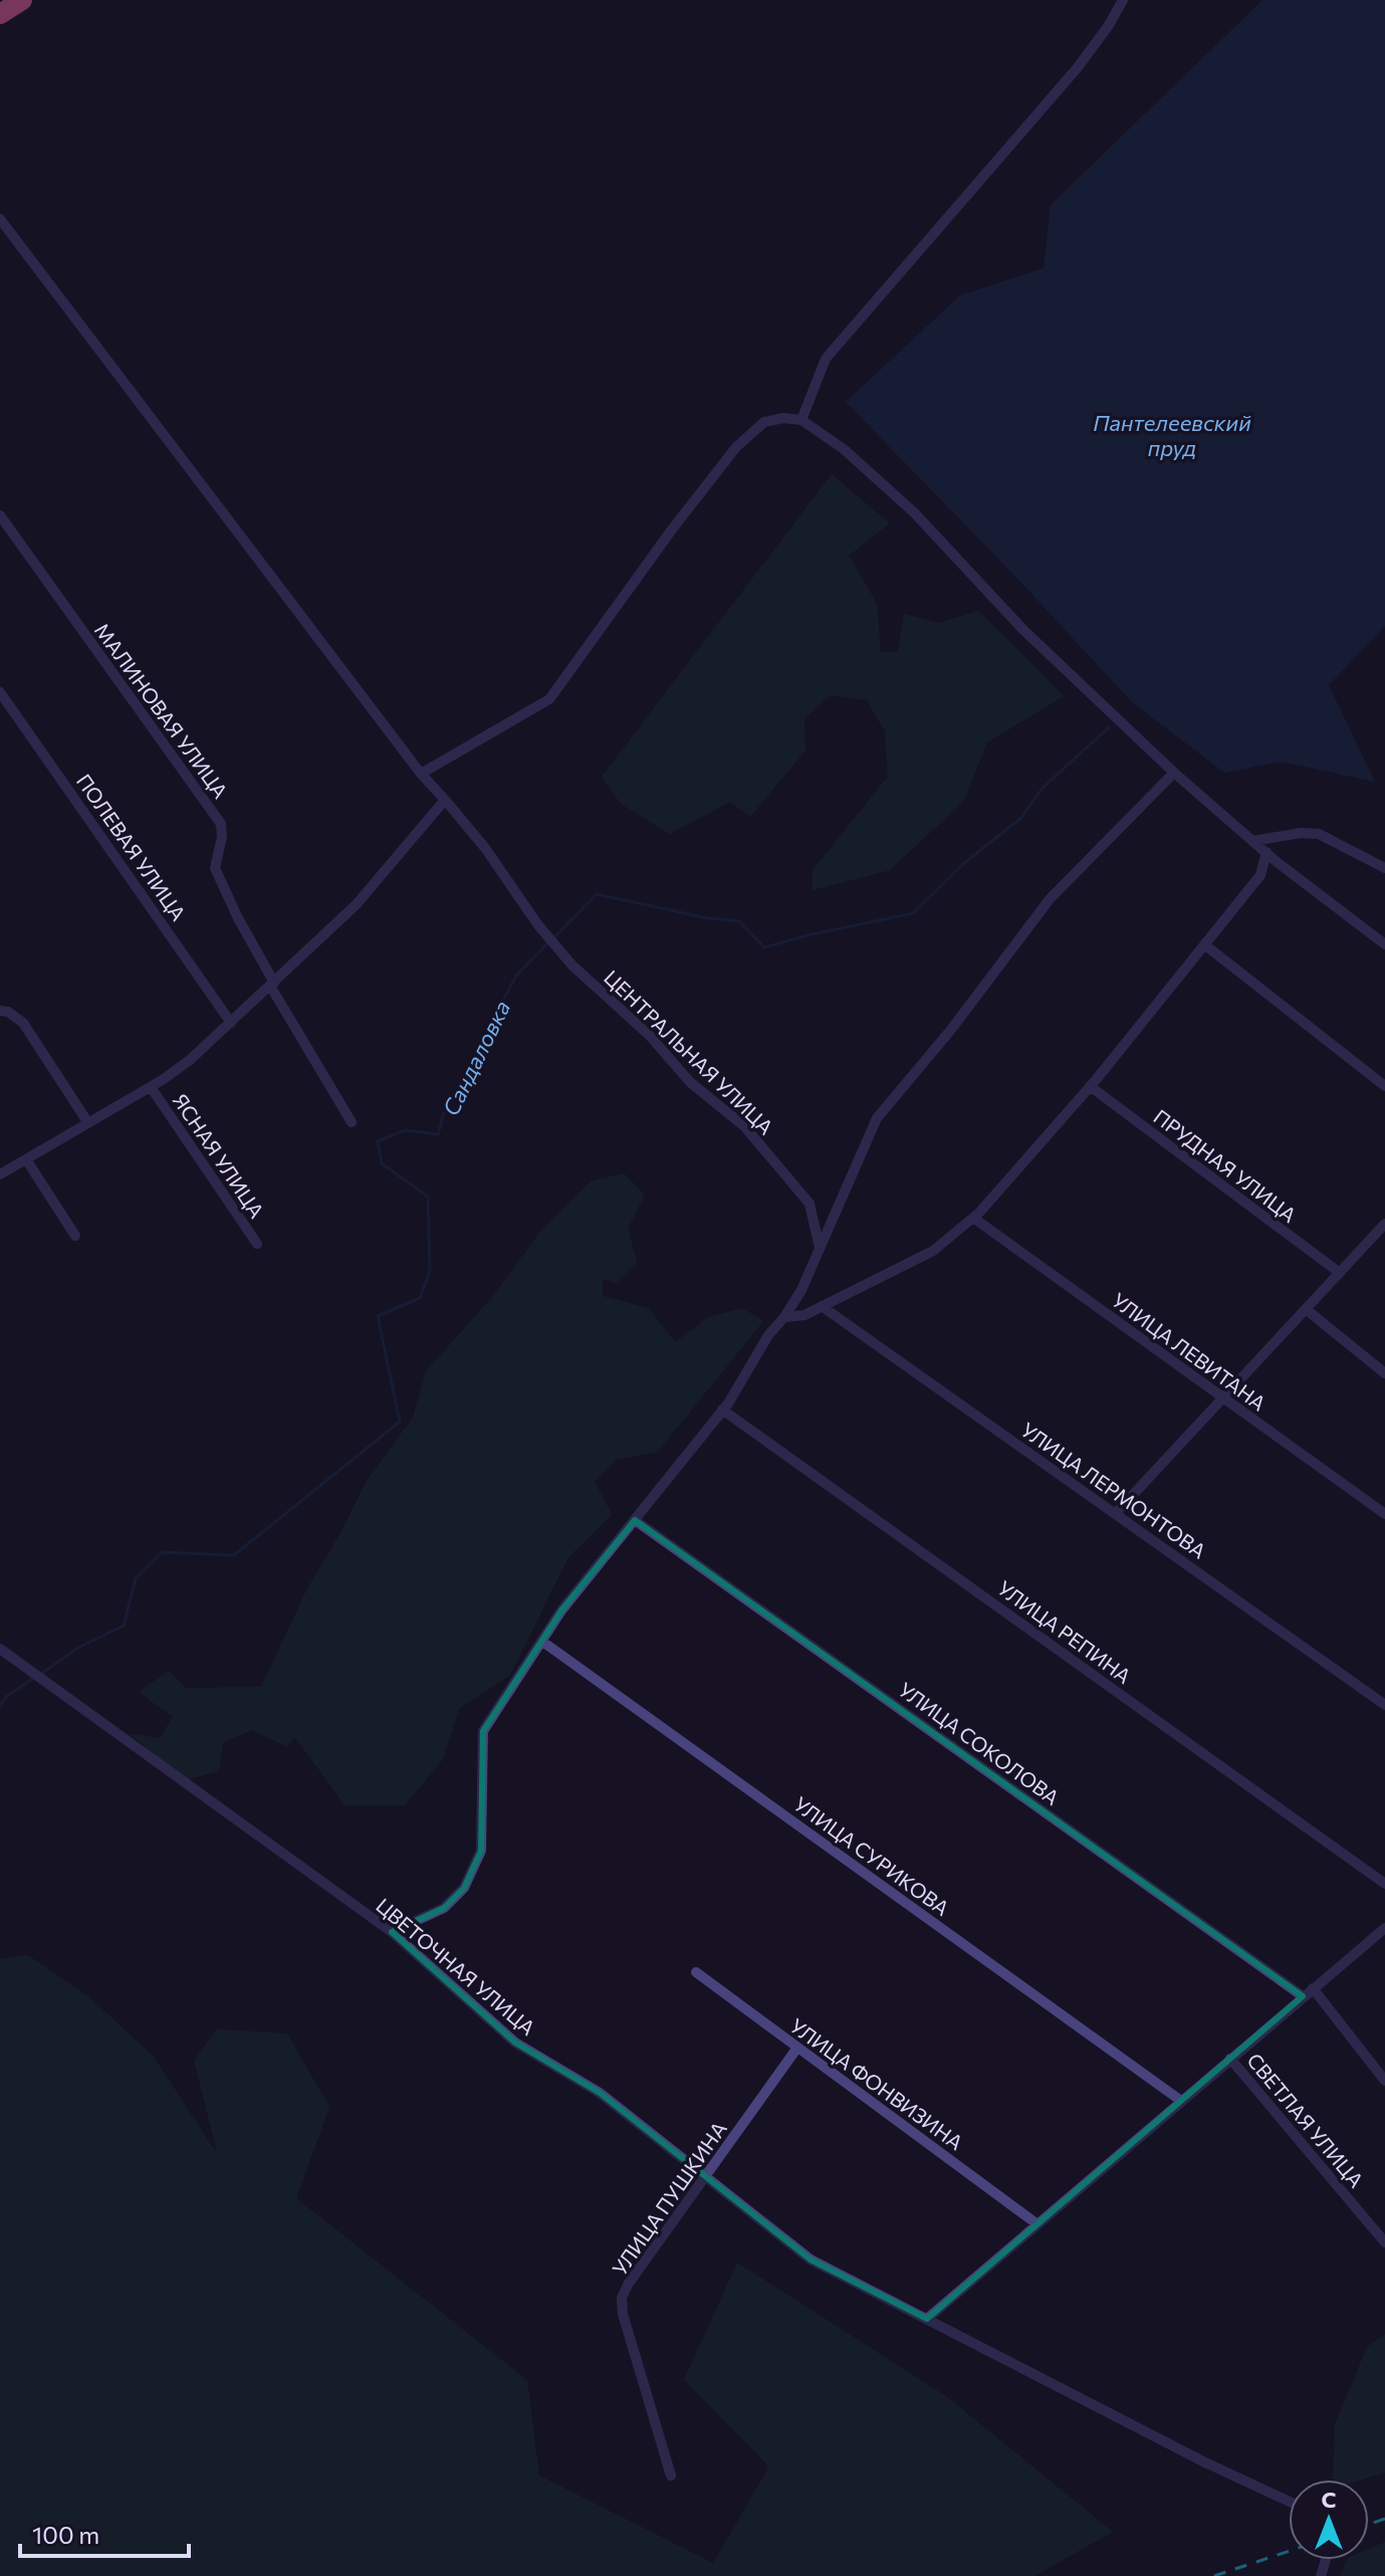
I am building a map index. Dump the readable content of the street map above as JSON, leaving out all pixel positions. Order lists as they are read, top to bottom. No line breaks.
{"streets":{"street":["МАЛИНОВАЯ УЛИЦА","ПОЛЕВАЯ УЛИЦА","ЦЕНТРАЛЬНАЯ УЛИЦА","ЯСНАЯ УЛИЦА","ПРУДНАЯ УЛИЦА","УЛИЦА ЛЕВИТАНА","УЛИЦА ЛЕРМОНТОВА","УЛИЦА РЕПИНА","УЛИЦА СОКОЛОВА","УЛИЦА СУРИКОВА","ЦВЕТОЧНАЯ УЛИЦА","УЛИЦА ФОНВИЗИНА","СВЕТЛАЯ УЛИЦА","УЛИЦА ПУШКИНА"]},"crossings":[["ЦВЕТОЧНАЯ УЛИЦА","УЛИЦА ПУШКИНА"],["УЛИЦА ФОНВИЗИНА","УЛИЦА ПУШКИНА"]],"water":["Пантелеевский пруд","Сандаловка"],"scale_bar":"100 m","north":"top"}
